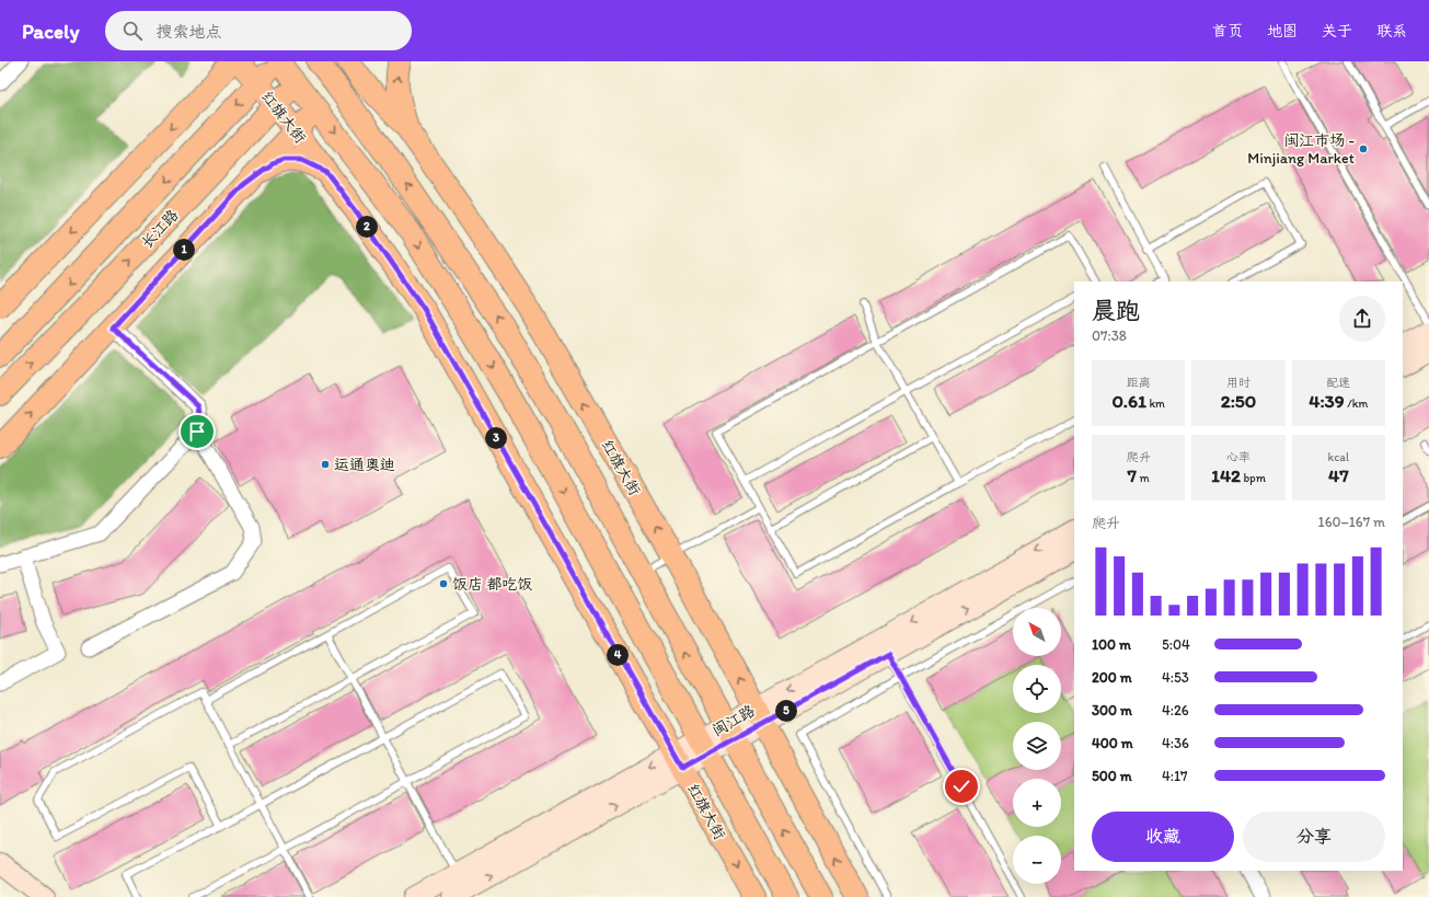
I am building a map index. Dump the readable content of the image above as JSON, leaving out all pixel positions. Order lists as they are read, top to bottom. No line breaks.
{"streets":{"main road":["红旗大街","长江路","闽江路"]},"crossings":[["红旗大街","长江路"],["红旗大街","闽江路"]],"places":["闽江市场 - Minjiang Market","运通奥迪","饭店 都吃饭"],"north":"top left","page":{"header":"Pacely","search":"搜索地点","nav":["首页","地图","关于","联系"],"pins":["2","1","3","4","5"],"heading":["晨跑","07:38"],"stats":[["距离","0.61 km"],["用时","2:50"],["配速","4:39 /km"],["爬升","7 m"],["心率","142 bpm"],["kcal","47"]],"chart":["爬升","160–167 m"],"map_buttons":["+","−"],"list":[{"name":"100 m","note":"5:04"},{"name":"200 m","note":"4:53"},{"name":"300 m","note":"4:26"},{"name":"400 m","note":"4:36"},{"name":"500 m","note":"4:17"}],"buttons":["收藏","分享"]}}
